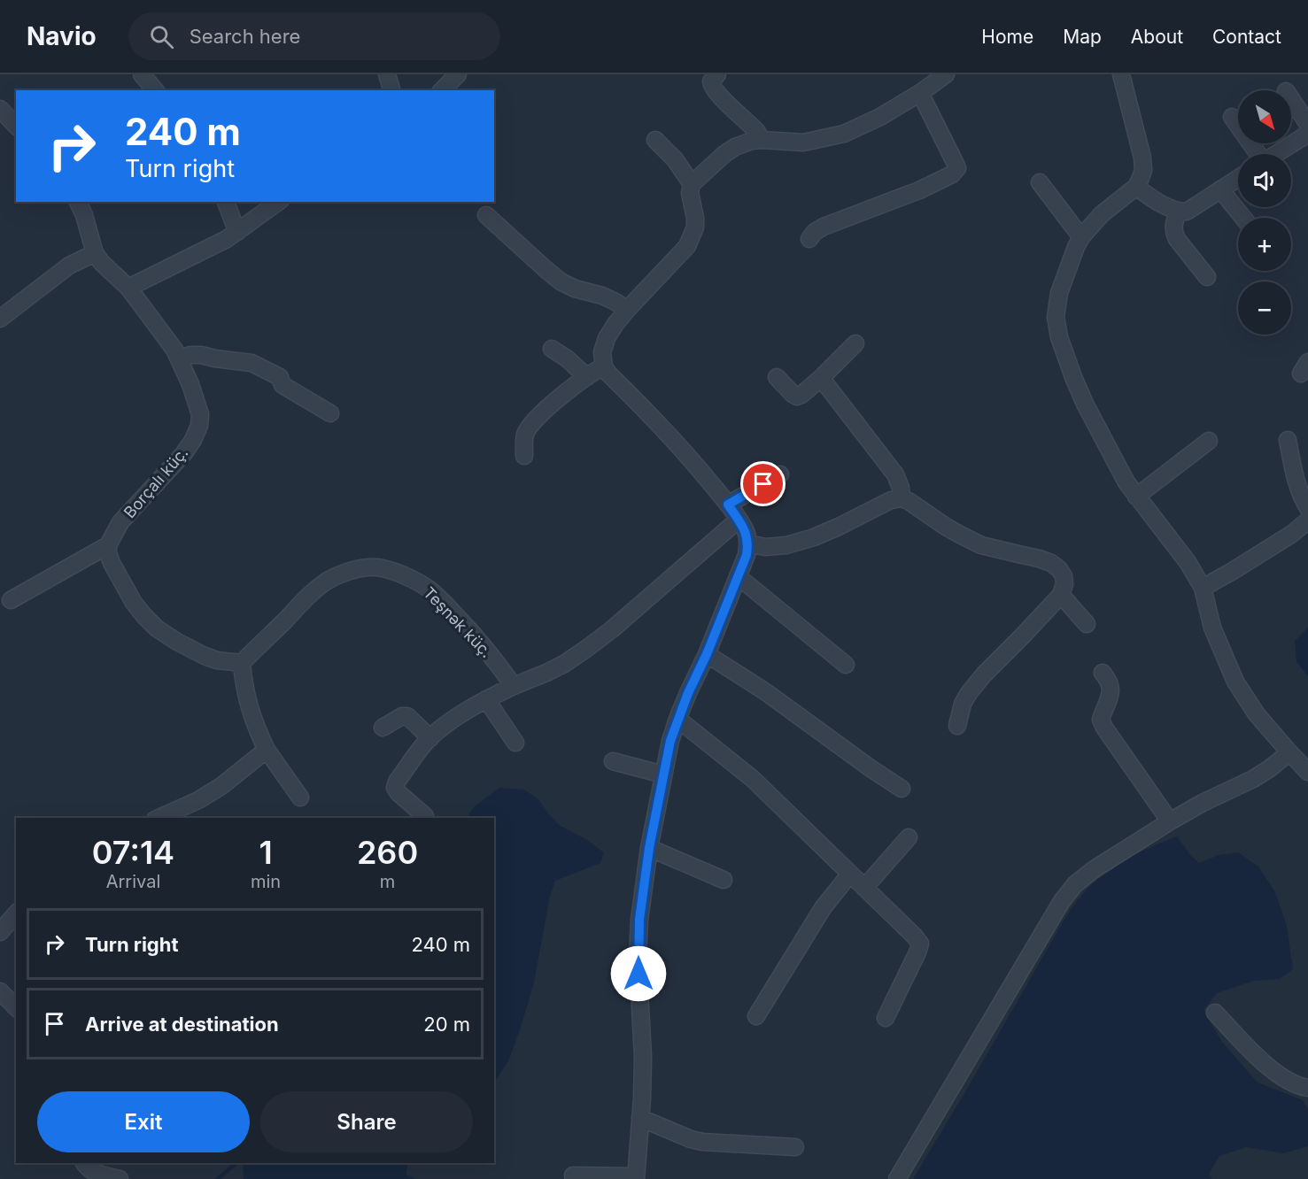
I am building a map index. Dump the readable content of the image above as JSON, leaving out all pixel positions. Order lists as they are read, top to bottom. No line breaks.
{"streets":{"street":["Borçalı küç.","Teşnək küç."]},"north":"bottom right","page":{"header":"Navio","search":"Search here","nav":["Home","Map","About","Contact"],"map_buttons":["+","−"],"turn":["240 m","Turn right"],"eta":["07:14","Arrival","1","min","260","m"],"list":[{"name":"Turn right","value":"240 m"},{"name":"Arrive at destination","value":"20 m"}],"buttons":["Exit","Share"]}}
